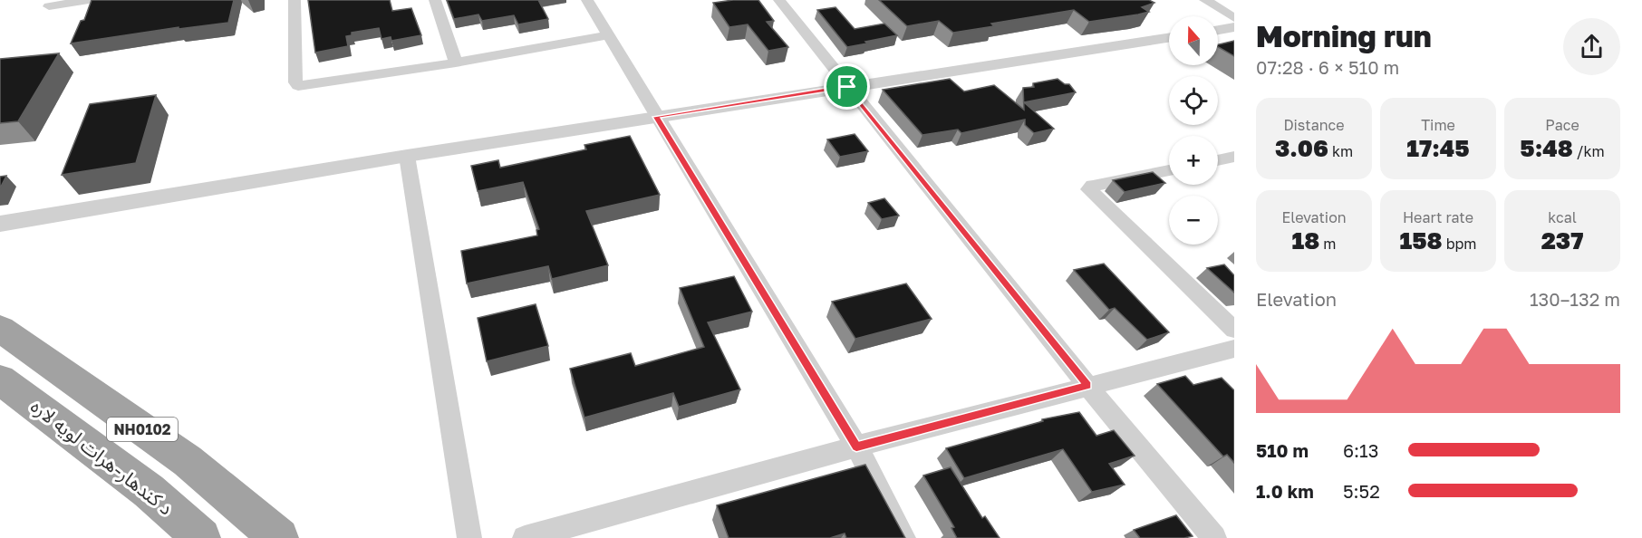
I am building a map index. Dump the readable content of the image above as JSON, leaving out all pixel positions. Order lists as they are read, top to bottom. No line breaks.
{"streets":{"highway":["NH0102","د کندهار-هرات لويه لاره"]},"north":"top","page":{"heading":["Morning run","07:28 · 6 × 510 m"],"map_buttons":["+","−"],"stats":[["Distance","3.06 km"],["Time","17:45"],["Pace","5:48 /km"],["Elevation","18 m"],["Heart rate","158 bpm"],["kcal","237"]],"chart":["Elevation","130–132 m"],"list":[{"name":"510 m","note":"6:13"},{"name":"1.0 km","note":"5:52"}]}}
